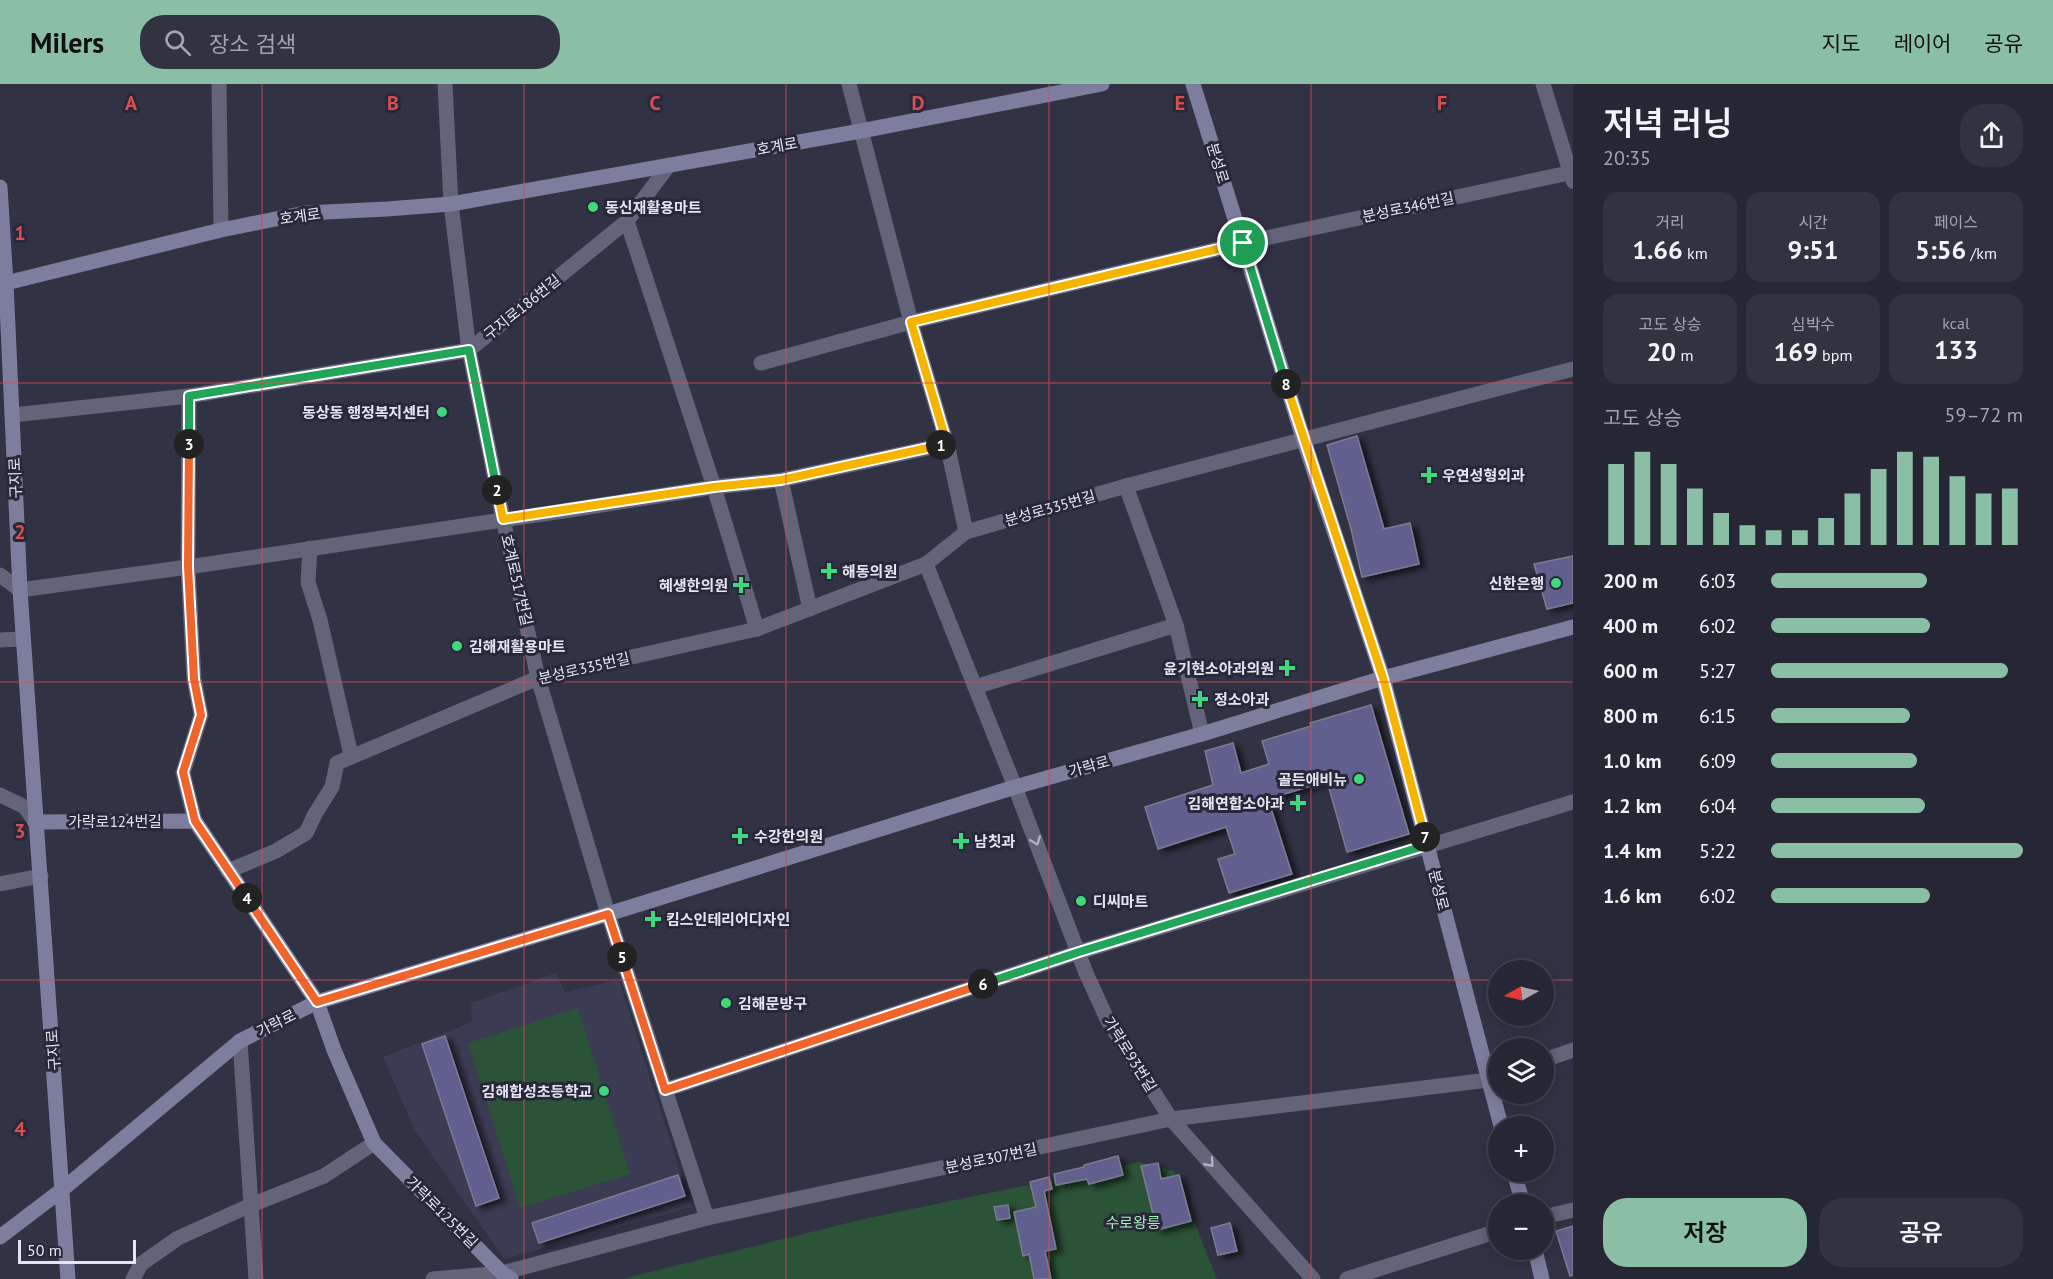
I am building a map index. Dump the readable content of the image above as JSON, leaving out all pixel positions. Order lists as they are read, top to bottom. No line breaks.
{"streets":{"main road":["호계로","분성로","구지로","가락로","가락로124번길","가락로125번길"],"street":["분성로346번길","구지로186번길","분성로335번길","호계로517번길","가락로93번길","분성로307번길"]},"crossings":[["호계로","구지로186번길"],["호계로","구지로"],["호계로","호계로517번길"],["분성로","분성로346번길"],["분성로","분성로335번길"],["분성로","가락로"],["구지로186번길","구지로"],["구지로186번길","호계로517번길"],["구지로","가락로"],["구지로","가락로124번길"],["분성로335번길","호계로517번길"],["분성로335번길","가락로93번길"],["호계로517번길","가락로"],["가락로","가락로93번길"],["가락로","가락로125번길"],["가락로93번길","분성로307번길"],["분성로307번길","가락로125번길"]],"one_way":["가락로93번길"],"parks":["수로왕릉"],"places":{"other":["동신재활용마트","동상동 행정복지센터","신한은행","김해재활용마트","골든애비뉴","디씨마트","김해문방구","김해합성초등학교"],"health":["우연성형외과","해동의원","혜생한의원","윤기현소아과의원","정소아과","김해연합소아과","수강한의원","남칫과","킴스인테리어디자인"]},"scale_bar":"50 m","north":"left","page":{"header":"Milers","search":"장소 검색","nav":["지도","레이어","공유"],"heading":["저녁 러닝","20:35"],"stats":[["거리","1.66 km"],["시간","9:51"],["페이스","5:56 /km"],["고도 상승","20 m"],["심박수","169 bpm"],["kcal","133"]],"pins":["8","3","1","2","7","4","5","6"],"chart":["고도 상승","59–72 m"],"list":[{"name":"200 m","note":"6:03"},{"name":"400 m","note":"6:02"},{"name":"600 m","note":"5:27"},{"name":"800 m","note":"6:15"},{"name":"1.0 km","note":"6:09"},{"name":"1.2 km","note":"6:04"},{"name":"1.4 km","note":"5:22"},{"name":"1.6 km","note":"6:02"}],"map_buttons":["+","−"],"buttons":["저장","공유"],"scale":"50 m"},"grid":{"columns":["A","B","C","D","E","F"],"rows":["1","2","3","4"]}}
